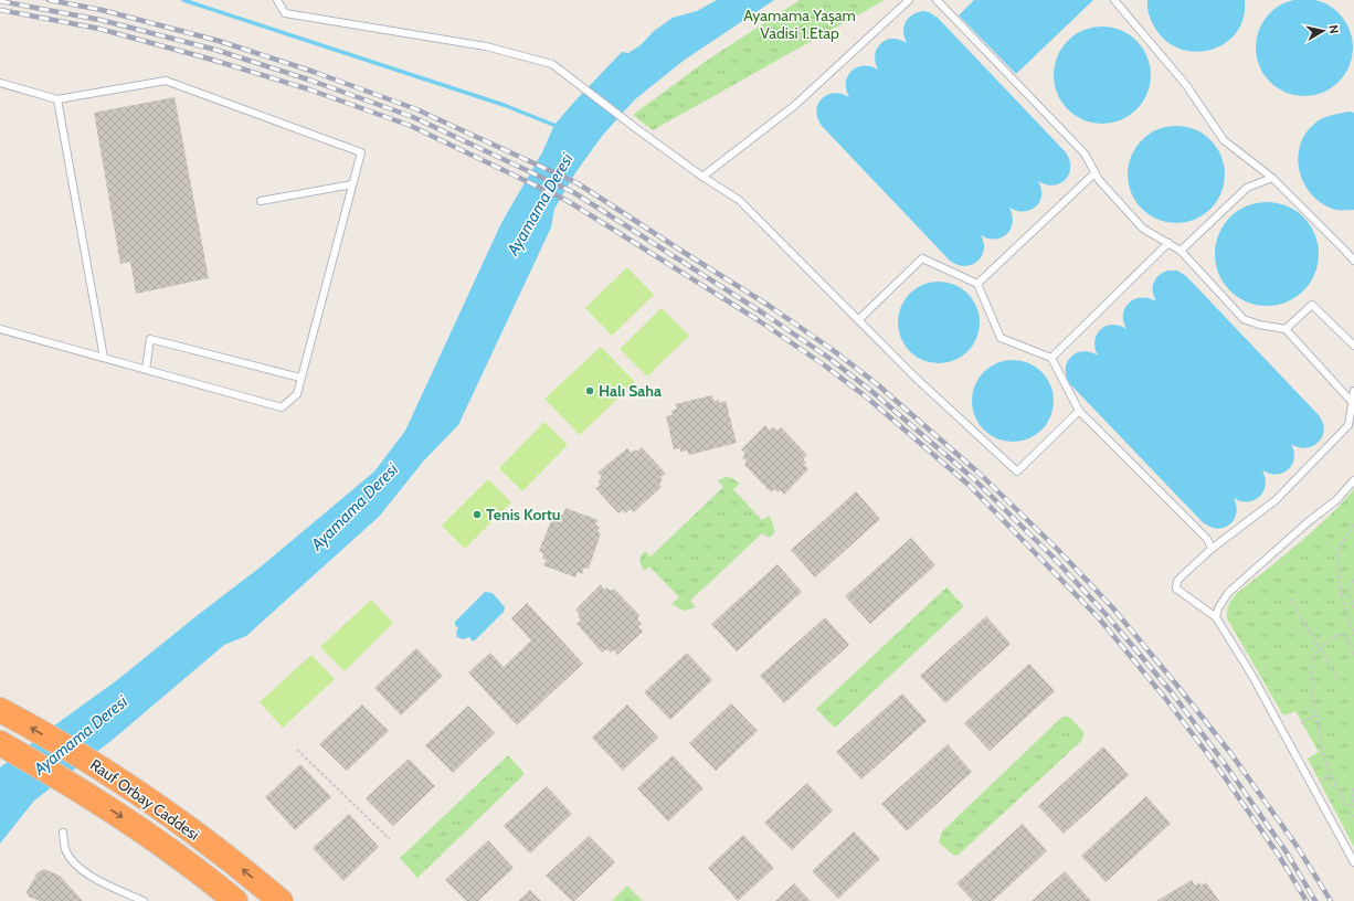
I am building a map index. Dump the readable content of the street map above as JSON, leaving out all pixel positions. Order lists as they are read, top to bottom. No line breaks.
{"streets":{"highway":["Rauf Orbay Caddesi"]},"water":["Ayamama Deresi"],"parks":["Ayamama Yaşam Vadisi 1.Etap"],"places":["Halı Saha","Tenis Kortu"],"north":"right"}
